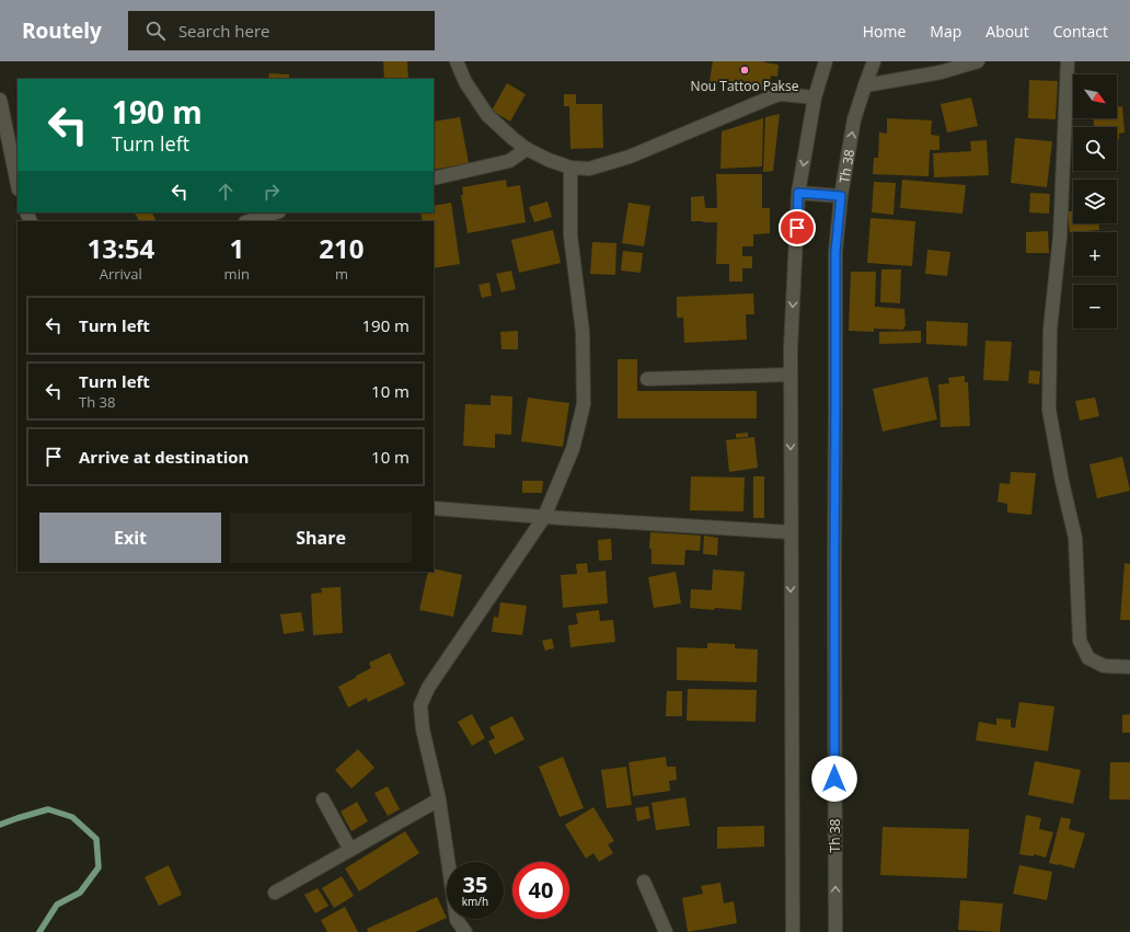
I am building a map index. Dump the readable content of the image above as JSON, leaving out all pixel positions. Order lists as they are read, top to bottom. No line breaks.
{"streets":{"street":["Th 38"]},"places":["Nou Tattoo Pakse"],"north":"bottom right","page":{"header":"Routely","search":"Search here","nav":["Home","Map","About","Contact"],"map_buttons":["+","−"],"turn":["190 m","Turn left"],"eta":["13:54","Arrival","1","min","210","m"],"list":[{"name":"Turn left","value":"190 m"},{"name":"Turn left","note":"Th 38","value":"10 m"},{"name":"Arrive at destination","value":"10 m"}],"buttons":["Exit","Share"],"speed":"35 km/h","limit":"40"}}
